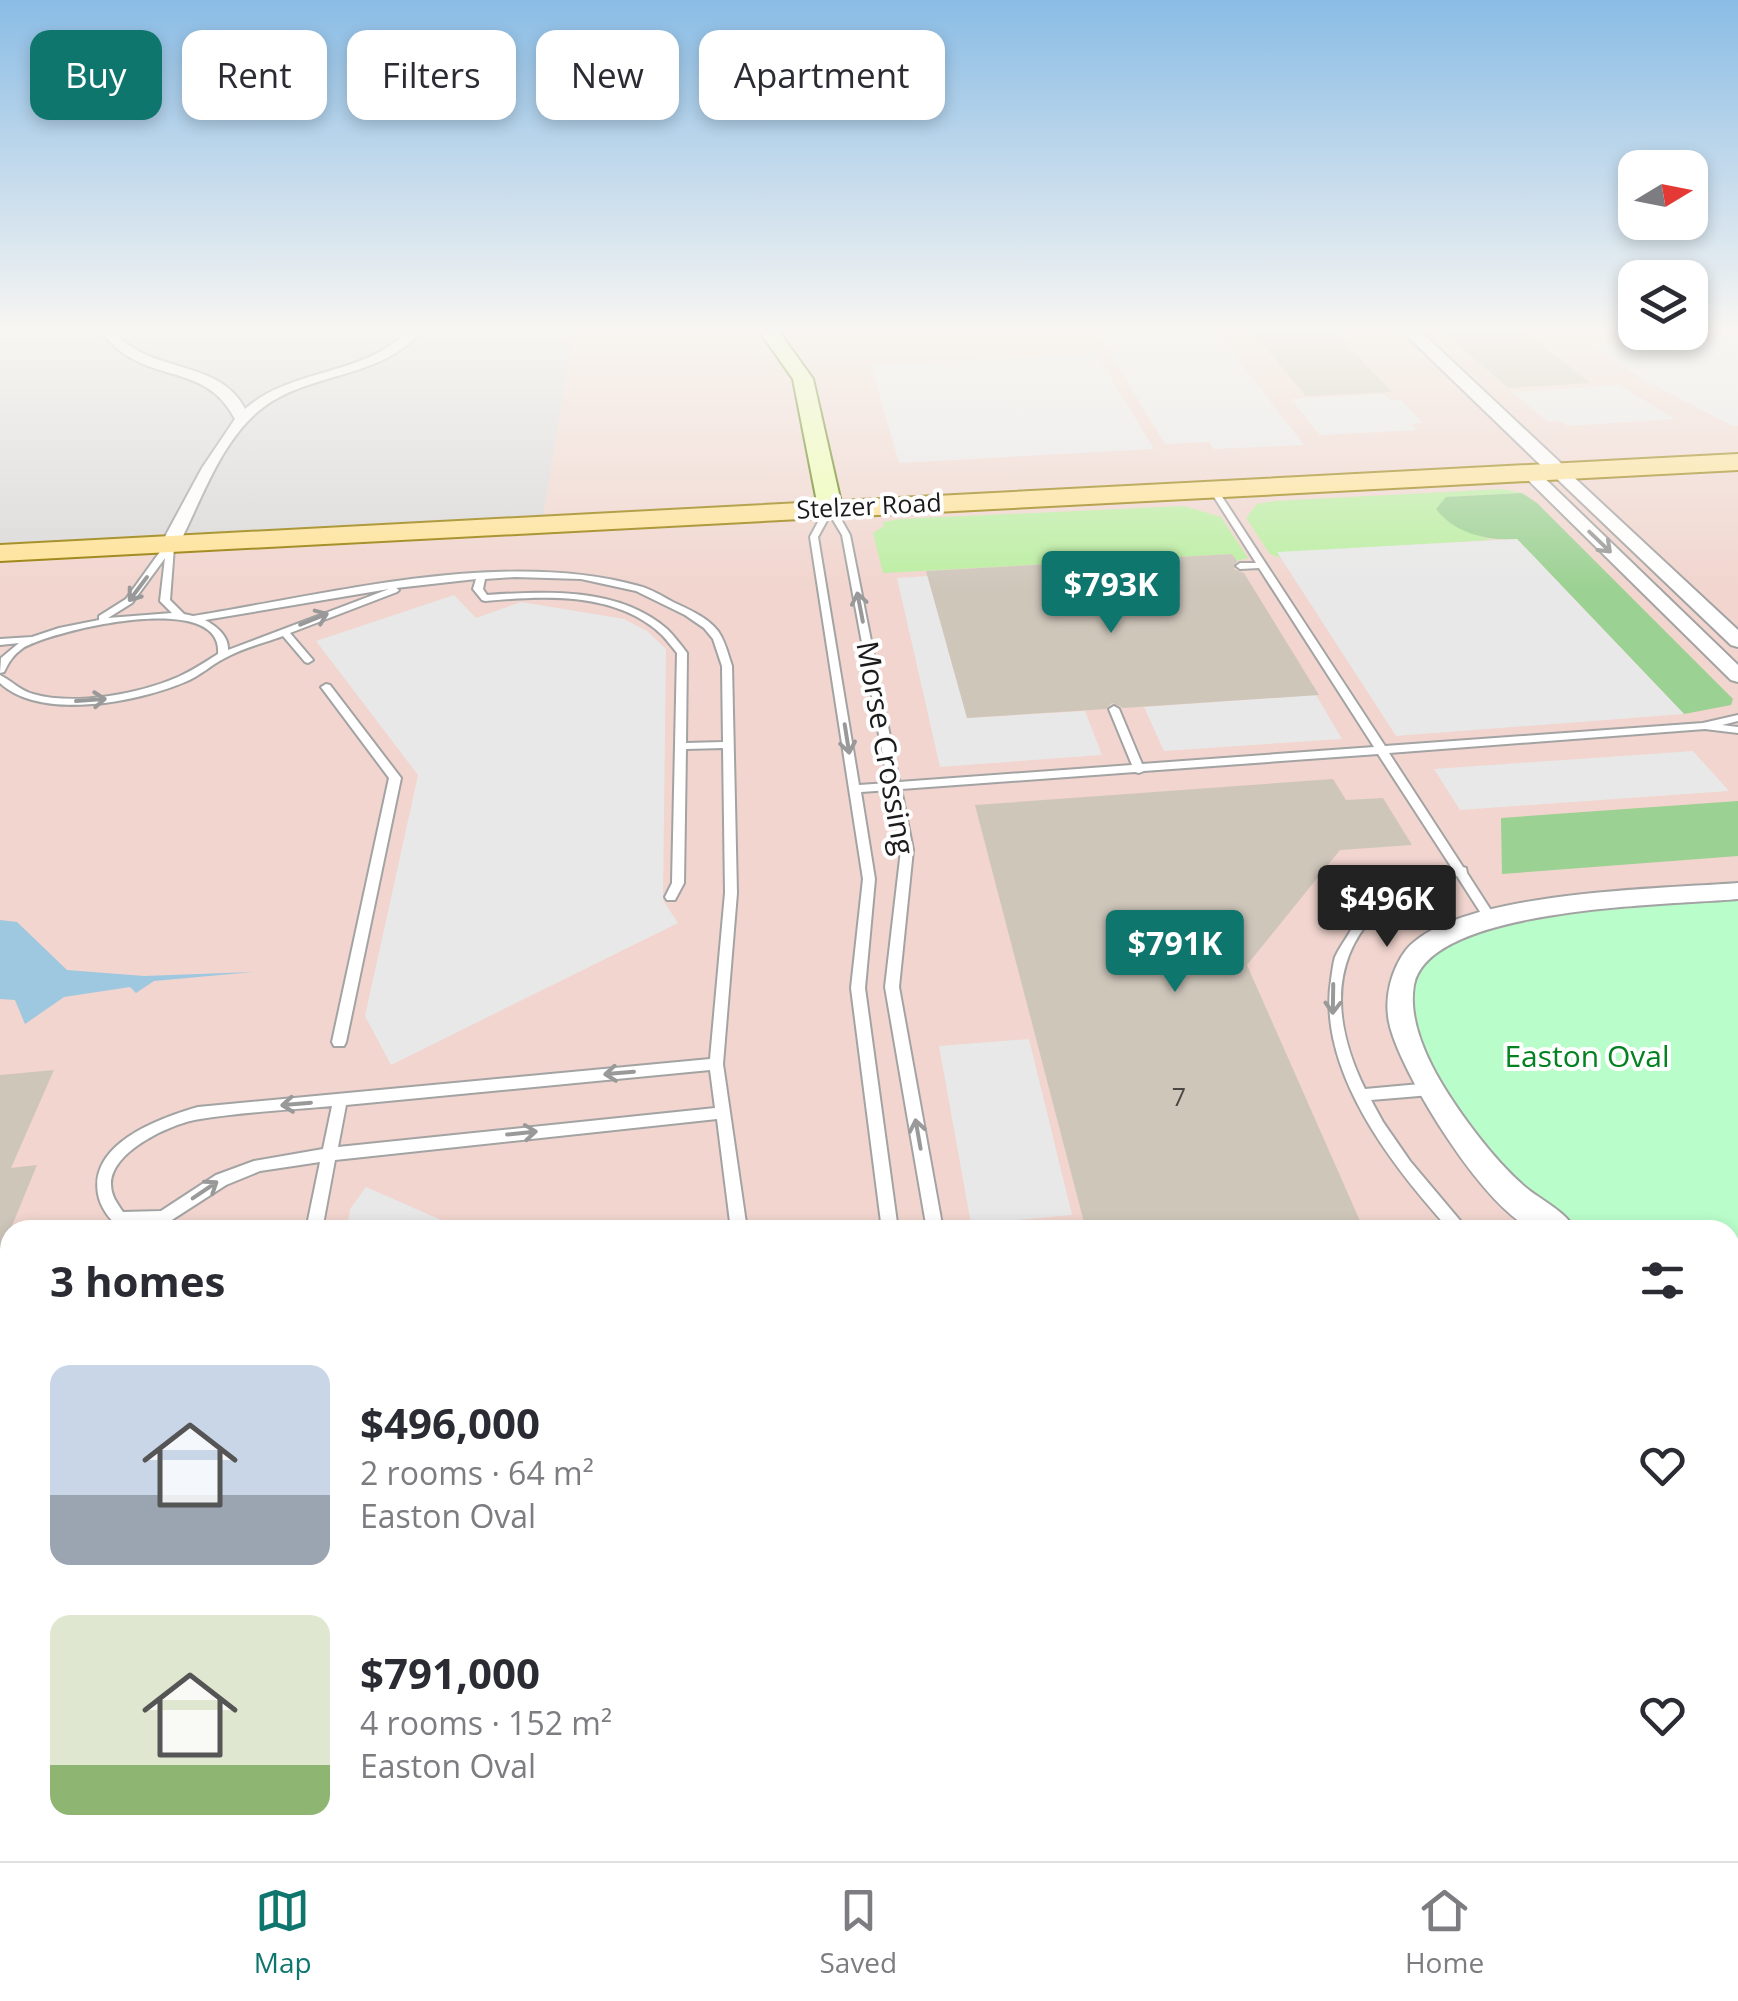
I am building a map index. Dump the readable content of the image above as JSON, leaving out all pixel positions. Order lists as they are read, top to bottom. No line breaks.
{"streets":{"main road":["Stelzer Road","Morse Crossing"]},"crossings":[["Stelzer Road","Morse Crossing"]],"parks":["Easton Oval"],"house_numbers":["7"],"north":"right","page":{"chip":["Buy","Rent","Filters","New","Apartment"],"price":["$793K","$496K","$791K"],"heading":"3 homes","list":[{"name":"$496,000","note":"2 rooms · 64 m² · Easton Oval"},{"name":"$791,000","note":"4 rooms · 152 m² · Easton Oval"}],"tabs":["Map","Saved","Home"]}}
